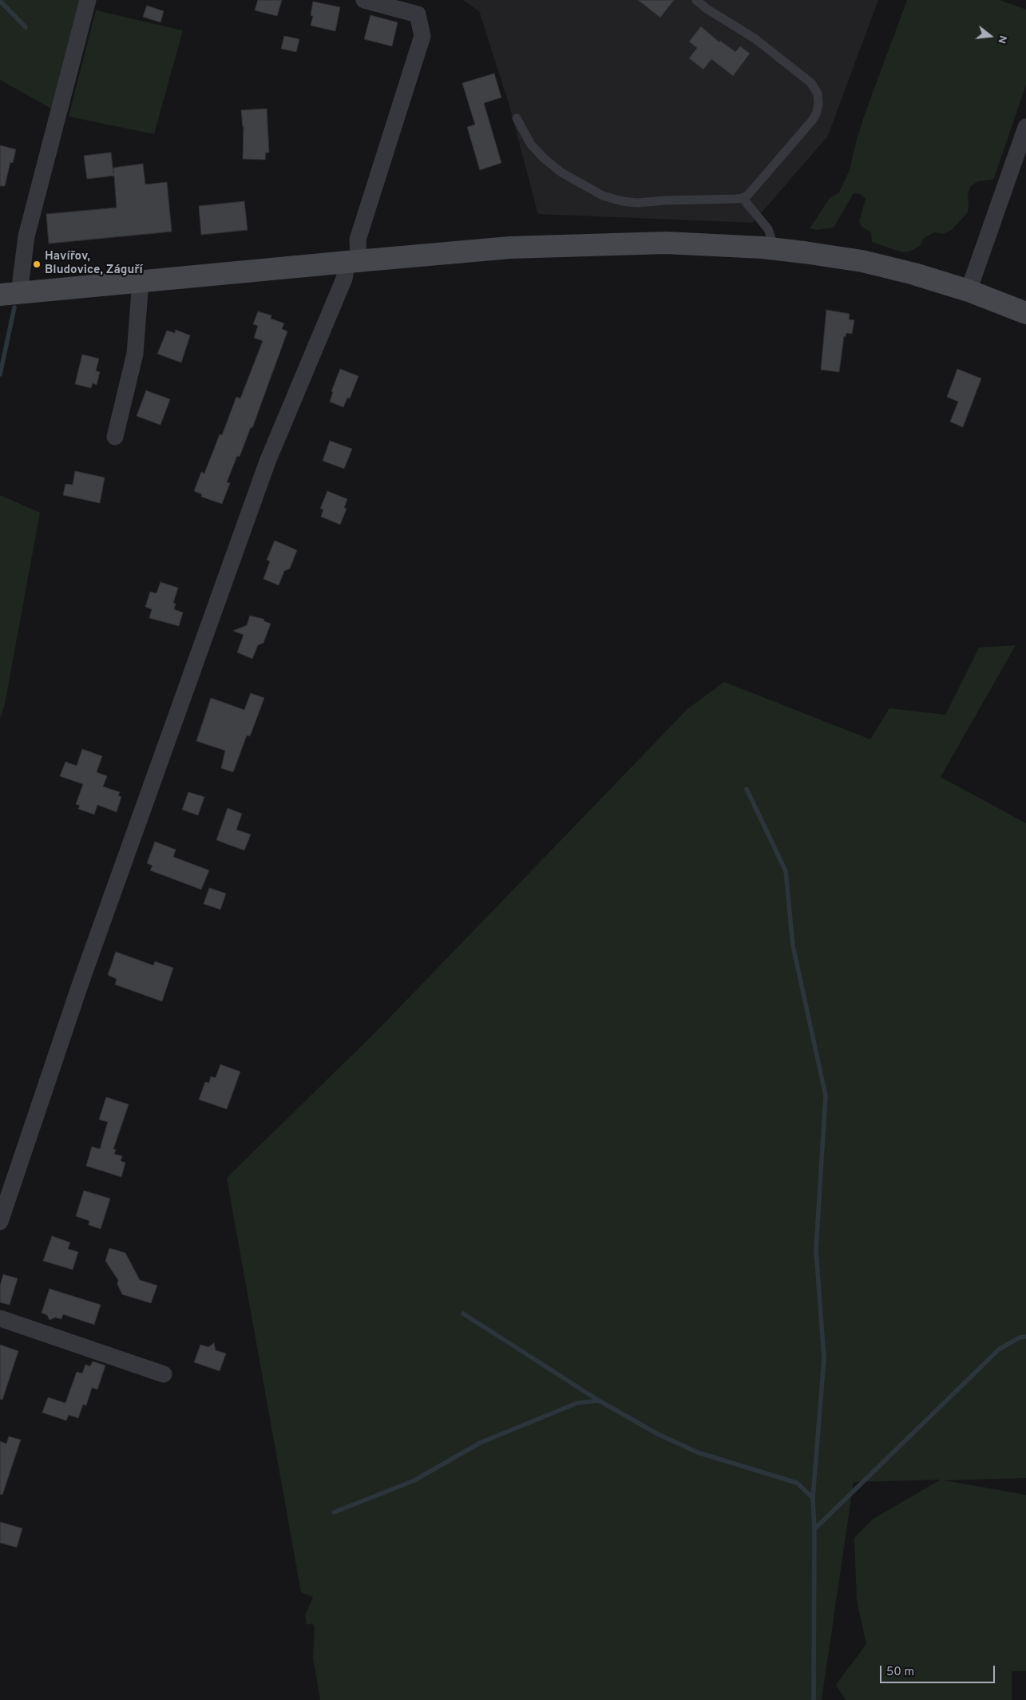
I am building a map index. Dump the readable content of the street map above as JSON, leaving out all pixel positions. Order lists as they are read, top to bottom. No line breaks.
{"places":["Havířov, Bludovice, Záguří"],"scale_bar":"50 m","north":"right"}
